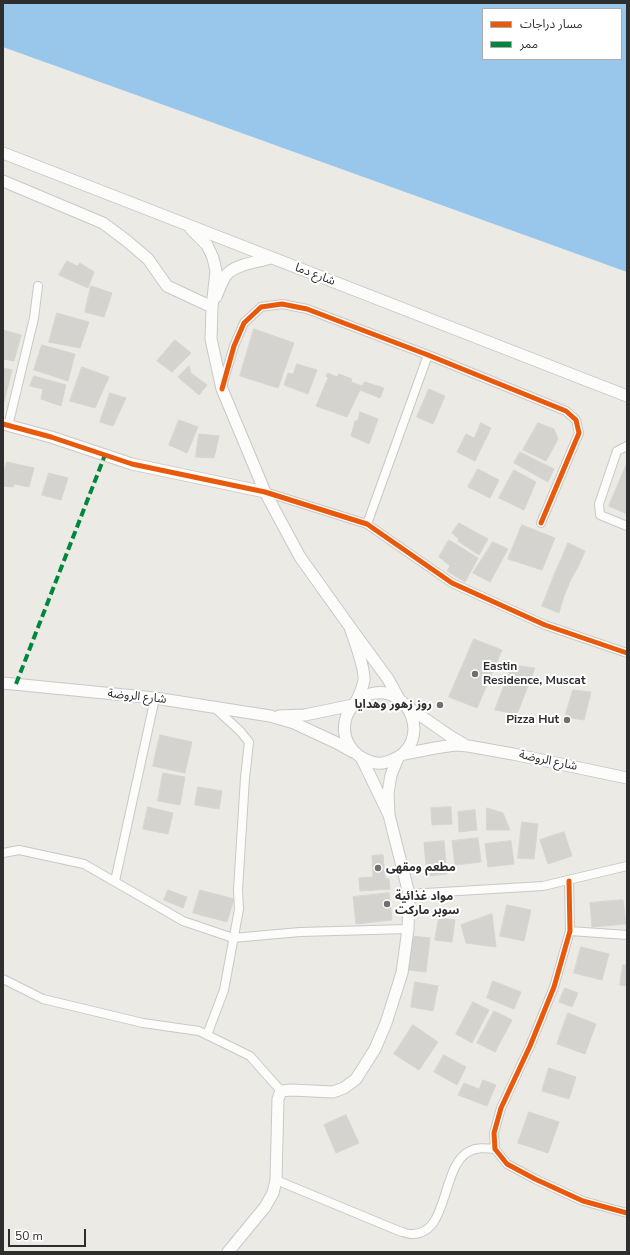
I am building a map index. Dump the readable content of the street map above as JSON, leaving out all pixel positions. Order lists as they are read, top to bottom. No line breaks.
{"streets":{"street":["شارع دما","شارع الروضة"]},"places":["Eastin Residence, Muscat","روز زهور وهدايا","Pizza Hut","مطعم ومقهى","مواد غذائية سوبر ماركت"],"legend":["مسار دراجات","ممر"],"scale_bar":"50 m"}
